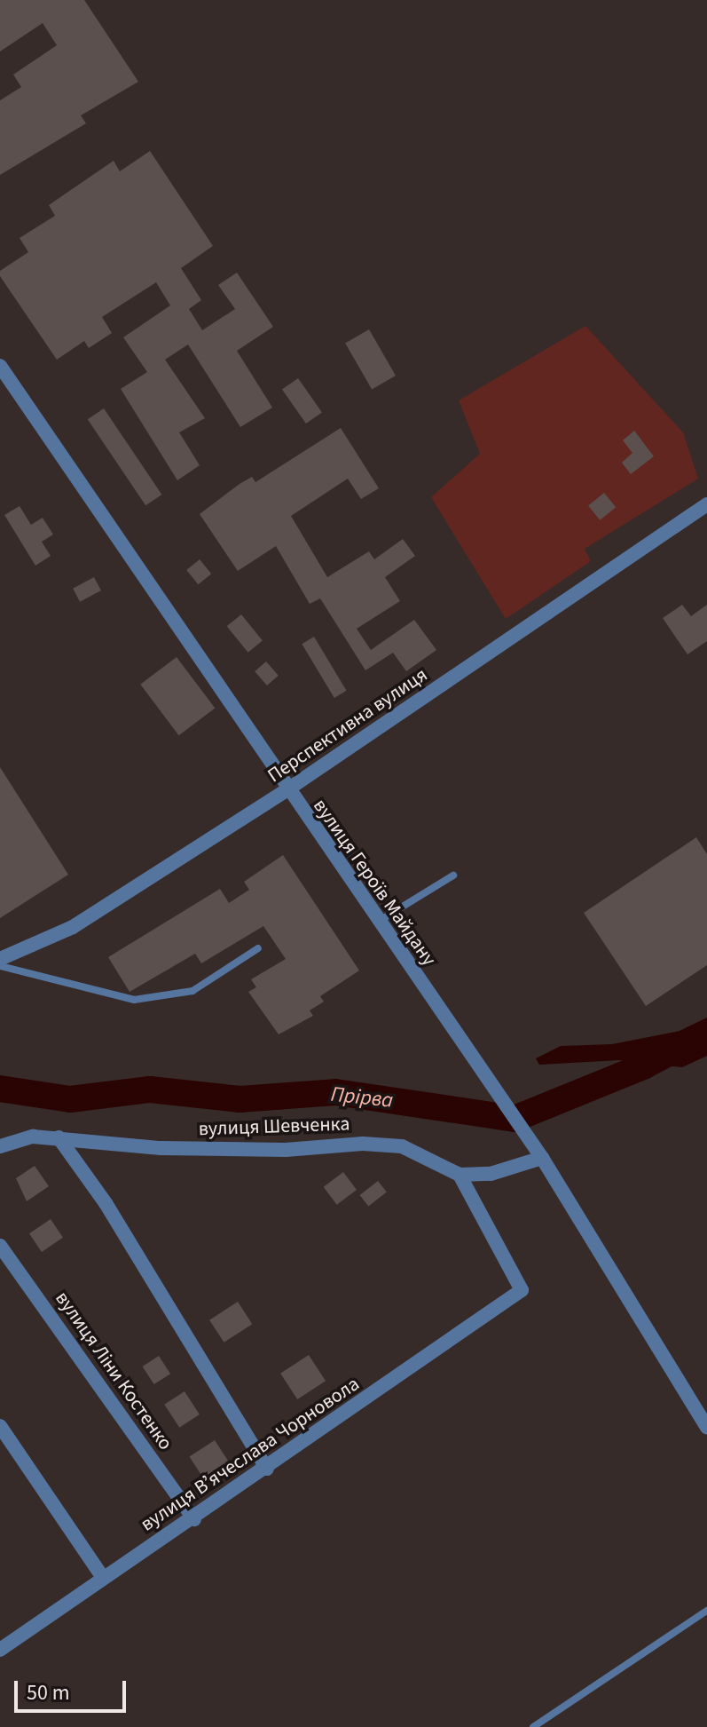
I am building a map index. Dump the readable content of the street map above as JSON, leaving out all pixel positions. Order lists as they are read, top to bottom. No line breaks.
{"streets":{"street":["Перспективна вулиця","вулиця Героїв Майдану","вулиця Шевченка","вулиця Ліни Костенко","вулиця Вʼячеслава Чорновола"]},"crossings":[["Перспективна вулиця","вулиця Героїв Майдану"],["вулиця Героїв Майдану","вулиця Шевченка"],["вулиця Шевченка","вулиця Вʼячеслава Чорновола"],["вулиця Ліни Костенко","вулиця Вʼячеслава Чорновола"]],"water":["Прірва"],"scale_bar":"50 m"}
